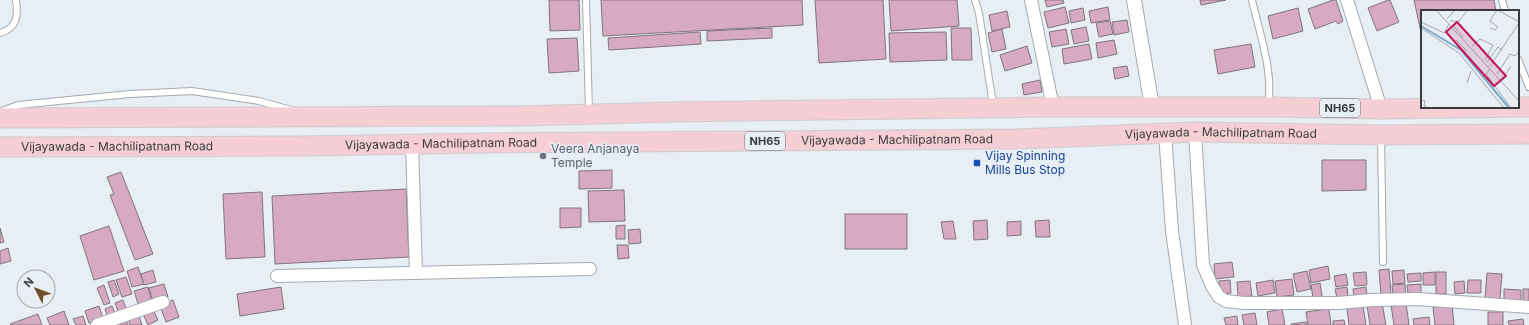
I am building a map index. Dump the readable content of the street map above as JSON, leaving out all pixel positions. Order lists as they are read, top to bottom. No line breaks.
{"streets":{"highway":["NH65","Vijayawada - Machilipatnam Road"]},"places":{"other":["Veera Anjanaya Temple"],"transit":["Vijay Spinning Mills Bus Stop"]},"north":"top left"}
